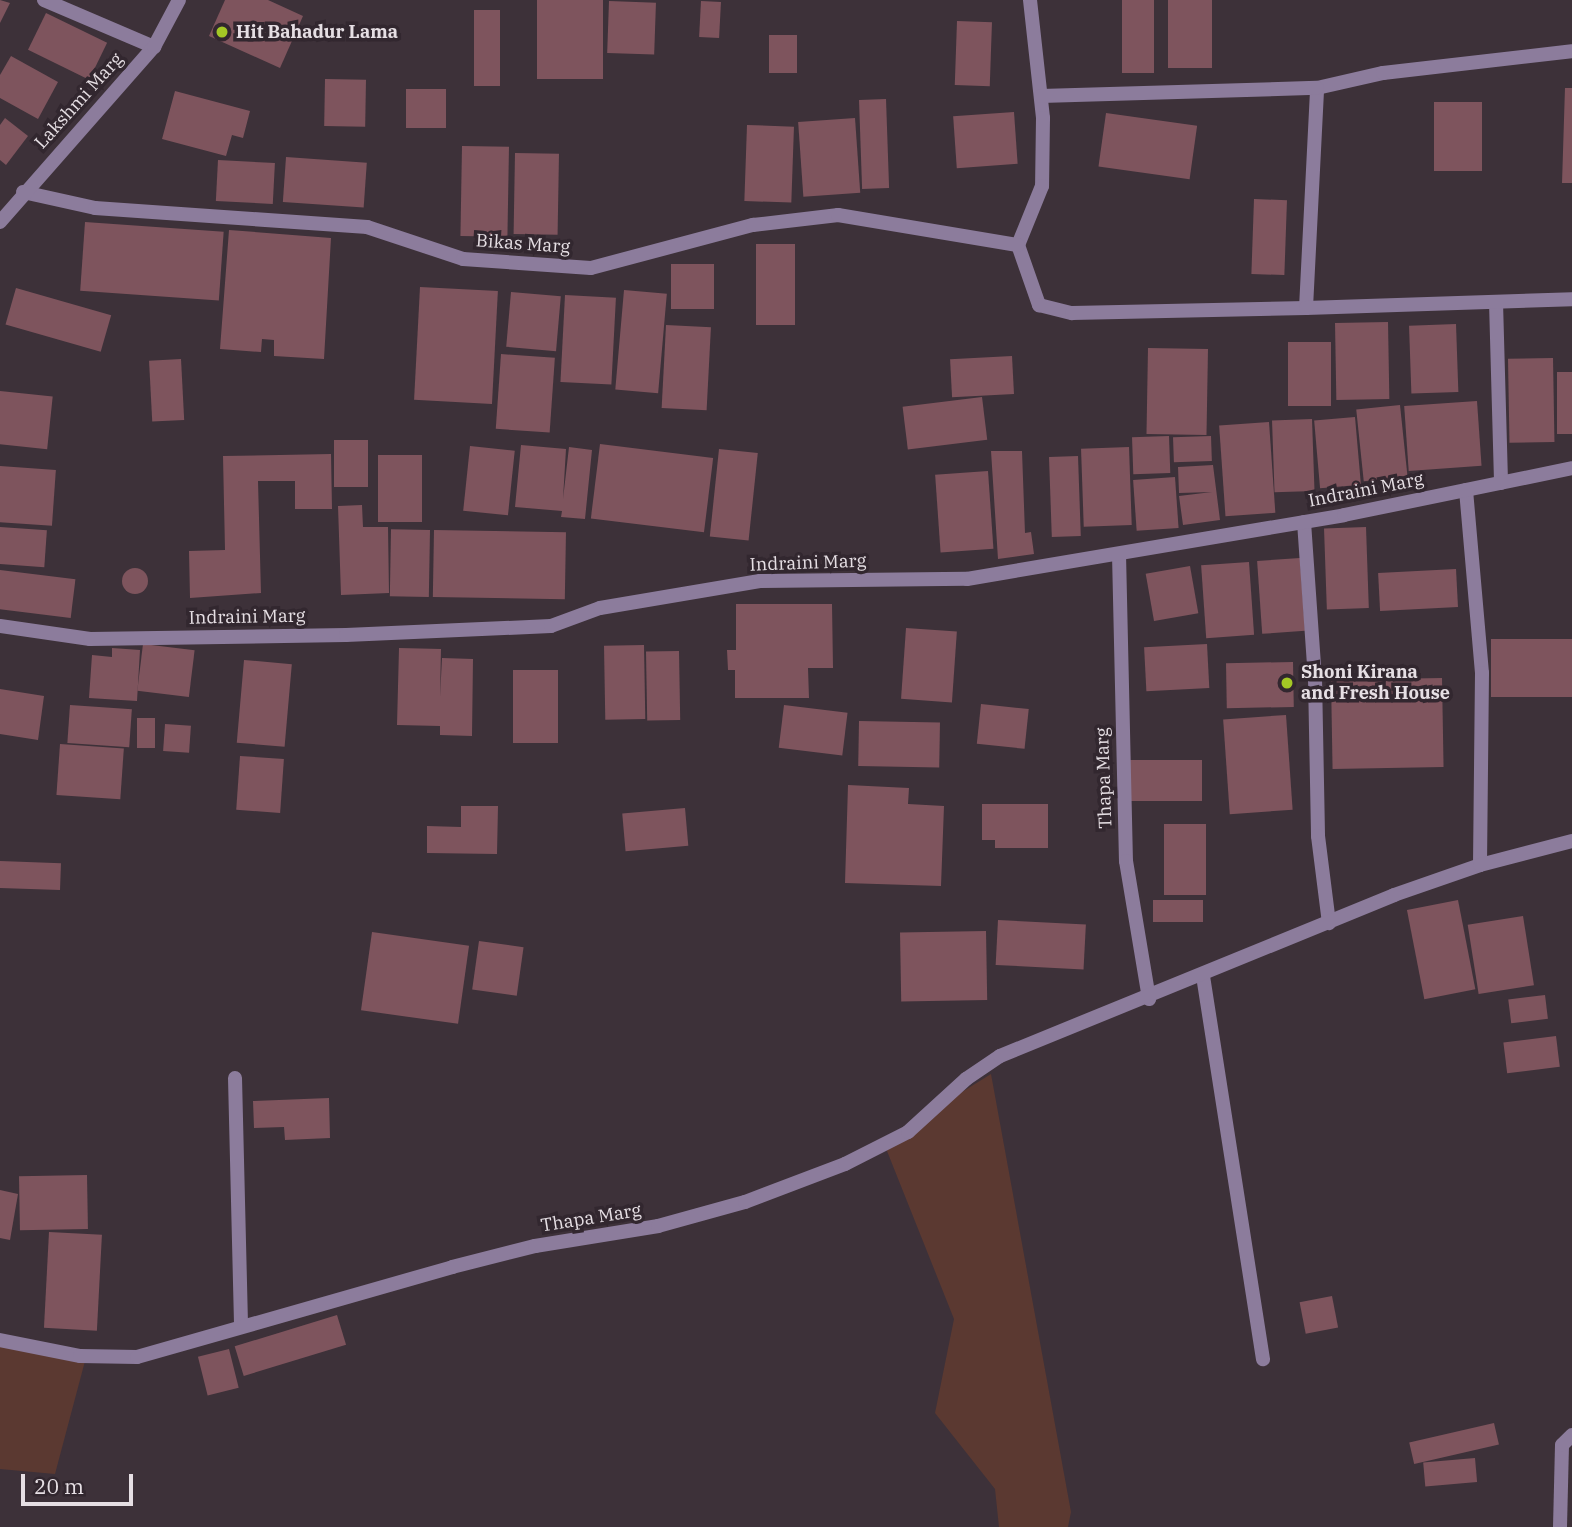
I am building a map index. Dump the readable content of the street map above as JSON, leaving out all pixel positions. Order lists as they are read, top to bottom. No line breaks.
{"streets":{"street":["Lakshmi Marg","Bikas Marg","Indraini Marg","Thapa Marg"]},"crossings":[["Lakshmi Marg","Bikas Marg"],["Indraini Marg","Thapa Marg"]],"places":["Hit Bahadur Lama","Shoni Kirana and Fresh House"],"scale_bar":"20 m"}
